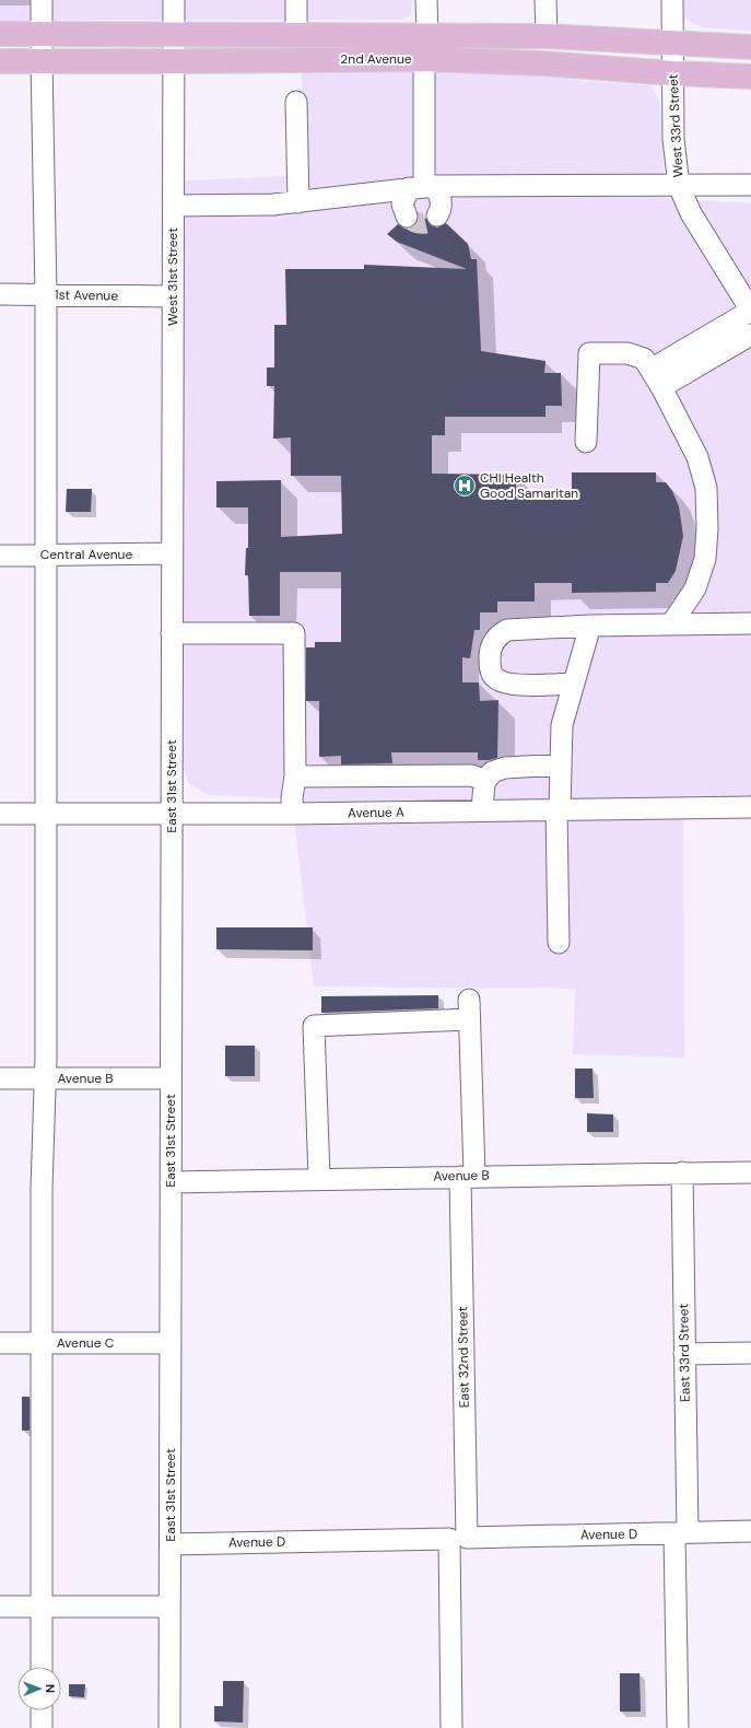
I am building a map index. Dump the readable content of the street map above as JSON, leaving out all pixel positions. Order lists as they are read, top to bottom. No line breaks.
{"streets":{"main road":["2nd Avenue"],"street":["West 33rd Street","West 31st Street","1st Avenue","Central Avenue","East 31st Street","Avenue A","Avenue B","Avenue C","East 33rd Street","East 32nd Street","Avenue D"]},"crossings":[["2nd Avenue","West 33rd Street"],["2nd Avenue","West 31st Street"],["West 31st Street","1st Avenue"],["West 31st Street","Central Avenue"],["West 31st Street","East 31st Street"],["Central Avenue","East 31st Street"],["East 31st Street","Avenue A"],["East 31st Street","Avenue B"],["East 31st Street","Avenue C"],["East 31st Street","Avenue D"],["Avenue B","East 33rd Street"],["Avenue B","East 32nd Street"],["East 33rd Street","Avenue D"],["East 32nd Street","Avenue D"]],"places":{"hospital":["CHI Health Good Samaritan"]},"north":"right"}
